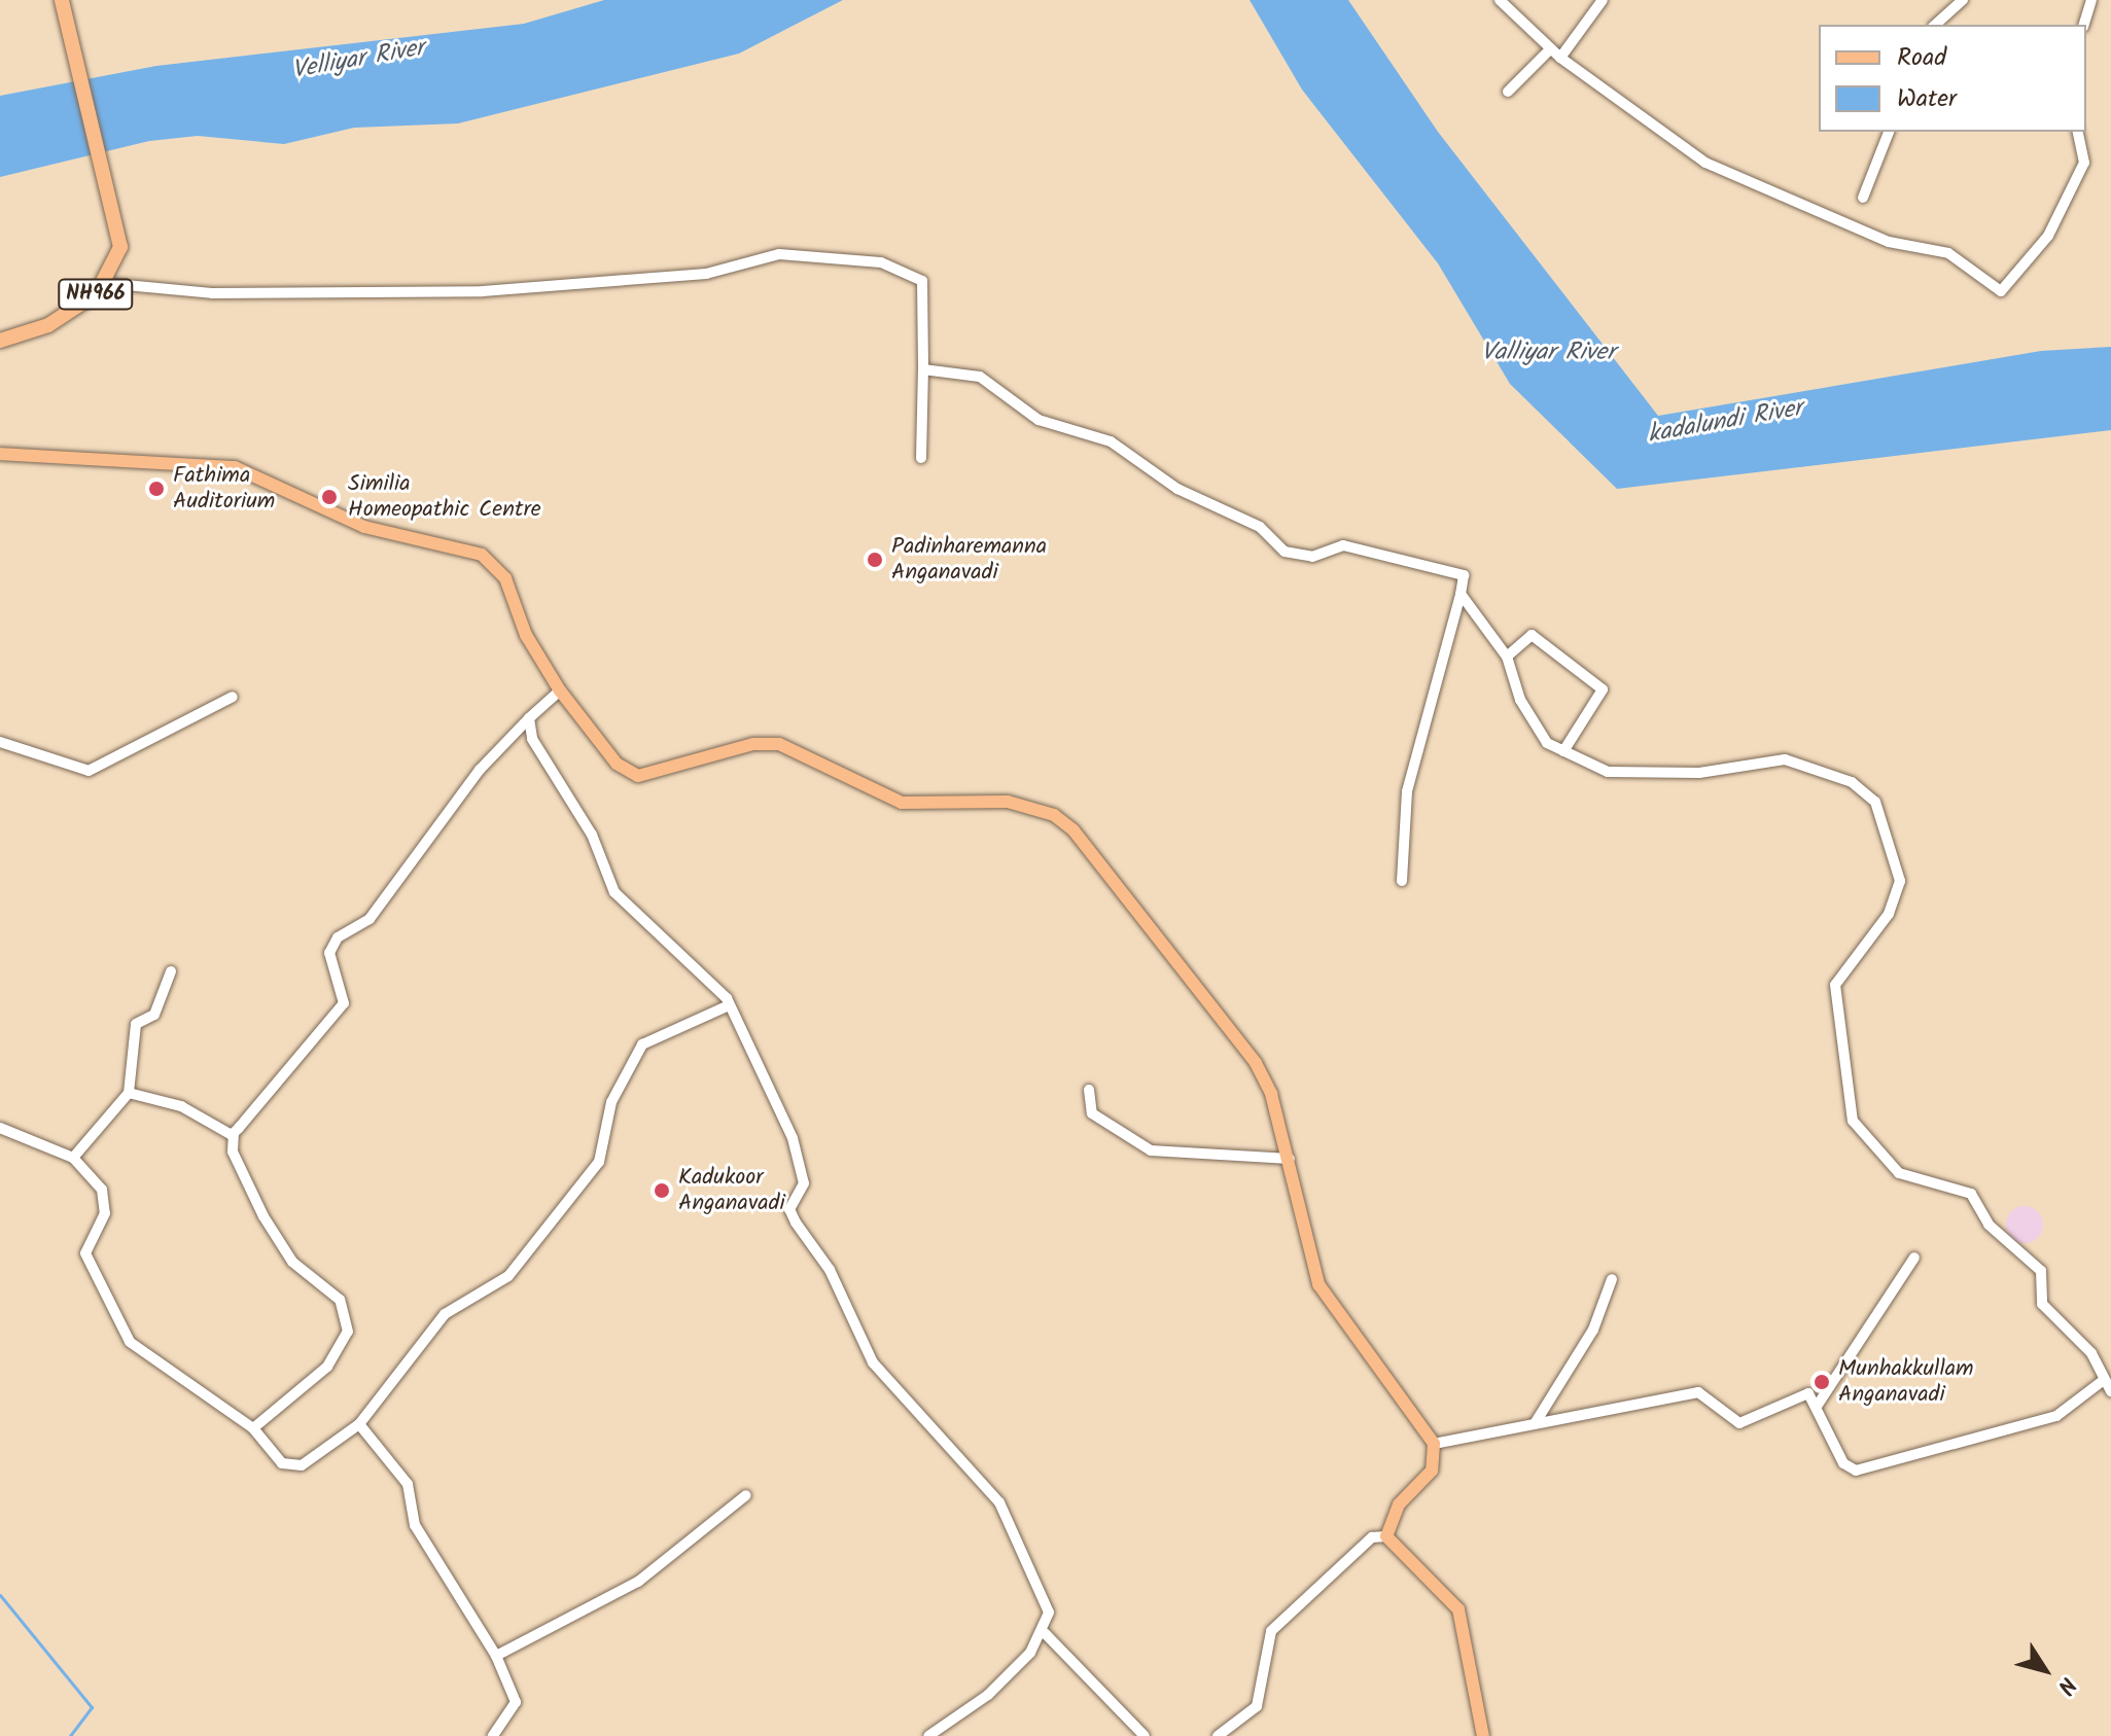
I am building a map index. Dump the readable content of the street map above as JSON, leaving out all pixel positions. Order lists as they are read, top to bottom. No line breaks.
{"streets":{"highway":["NH966"]},"water":["Velliyar River","Valliyar River","kadalundi River"],"places":["Fathima Auditorium","Similia Homeopathic Centre","Padinharemanna Anganavadi","Kadukoor Anganavadi","Munhakkullam Anganavadi"],"legend":["Road","Water"],"north":"bottom right"}
